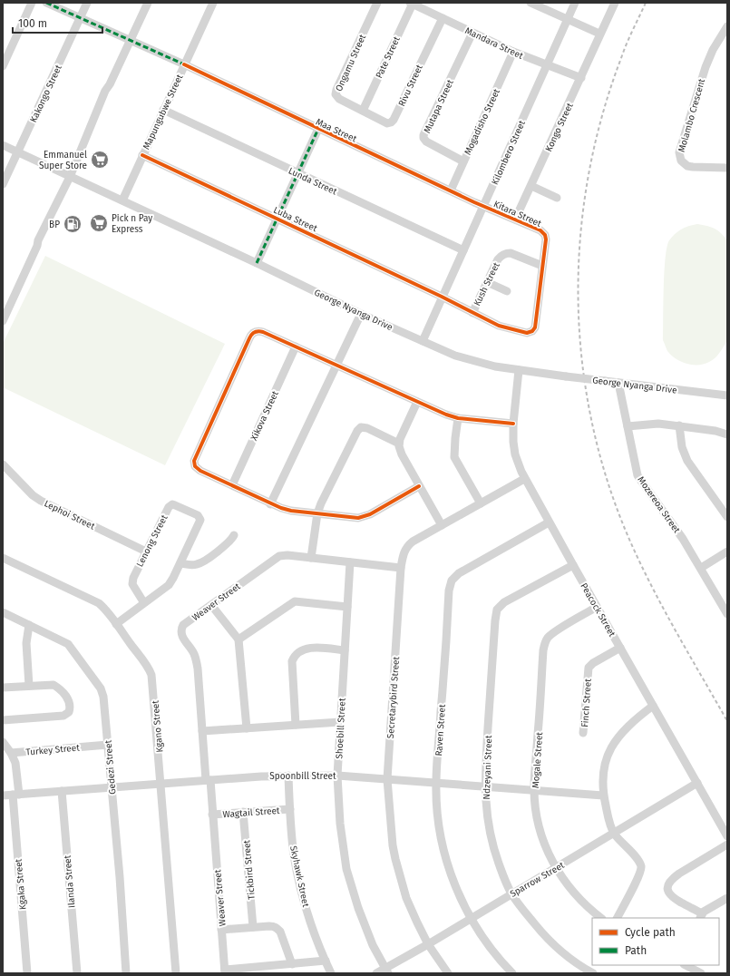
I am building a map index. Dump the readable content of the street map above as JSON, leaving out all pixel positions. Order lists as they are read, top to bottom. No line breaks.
{"streets":{"street":["Mandara Street","Pate Street","Ongamu Street","Rivu Street","Kakongo Street","Mutapa Street","Mapungubwe Street","Molambo Crescent","Mogadisho Street","Kongo Street","Maa Street","Kilombero Street","Lunda Street","Kitara Street","Luba Street","Kush Street","George Nyanga Drive","Xikova Street","Mozereoa Street","Lephoi Street","Lenong Street","Weaver Street","Peacock Street","Secretarybird Street","Finch Street","Kgano Street","Shoebill Street","Raven Street","Turkey Street","Mogale Street","Gedezi Street","Ndzeyani Street","Spoonbill Street","Wagtail Street","Tickbird Street","Skyhawk Street","Sparrow Street","Ilanda Street","Kgaka Street"]},"crossings":[["Mandara Street","Pate Street"],["Mandara Street","Rivu Street"],["Mandara Street","Mutapa Street"],["Mandara Street","Mogadisho Street"],["Mandara Street","Kongo Street"],["Mandara Street","Kilombero Street"],["Pate Street","Ongamu Street"],["Pate Street","Rivu Street"],["Ongamu Street","Rivu Street"],["Kakongo Street","Maa Street"],["Kakongo Street","George Nyanga Drive"],["Mutapa Street","Mogadisho Street"],["Mapungubwe Street","Maa Street"],["Mapungubwe Street","Lunda Street"],["Mapungubwe Street","Luba Street"],["Mapungubwe Street","George Nyanga Drive"],["Mogadisho Street","Maa Street"],["Kongo Street","Kitara Street"],["Maa Street","Kilombero Street"],["Maa Street","Kitara Street"],["Kilombero Street","Lunda Street"],["Kilombero Street","Kitara Street"],["Kilombero Street","Luba Street"],["Kilombero Street","George Nyanga Drive"],["Kitara Street","Luba Street"],["Kitara Street","Kush Street"],["Luba Street","Kush Street"],["George Nyanga Drive","Mozereoa Street"],["George Nyanga Drive","Peacock Street"],["Lephoi Street","Lenong Street"],["Lenong Street","Kgano Street"],["Weaver Street","Secretarybird Street"],["Weaver Street","Shoebill Street"],["Weaver Street","Spoonbill Street"],["Weaver Street","Wagtail Street"],["Peacock Street","Secretarybird Street"],["Peacock Street","Finch Street"],["Peacock Street","Raven Street"],["Peacock Street","Mogale Street"],["Peacock Street","Ndzeyani Street"],["Peacock Street","Sparrow Street"],["Secretarybird Street","Spoonbill Street"],["Secretarybird Street","Sparrow Street"],["Kgano Street","Spoonbill Street"],["Shoebill Street","Spoonbill Street"],["Shoebill Street","Sparrow Street"],["Raven Street","Spoonbill Street"],["Raven Street","Sparrow Street"],["Turkey Street","Gedezi Street"],["Turkey Street","Kgaka Street"],["Mogale Street","Spoonbill Street"],["Mogale Street","Sparrow Street"],["Gedezi Street","Spoonbill Street"],["Ndzeyani Street","Spoonbill Street"],["Ndzeyani Street","Sparrow Street"],["Spoonbill Street","Skyhawk Street"],["Spoonbill Street","Ilanda Street"],["Spoonbill Street","Kgaka Street"],["Wagtail Street","Tickbird Street"],["Wagtail Street","Skyhawk Street"]],"places":{"supermarket":["Emmanuel Super Store","Pick n Pay Express"],"fuel station":["BP"]},"legend":["Cycle path","Path"],"scale_bar":"100 m"}
